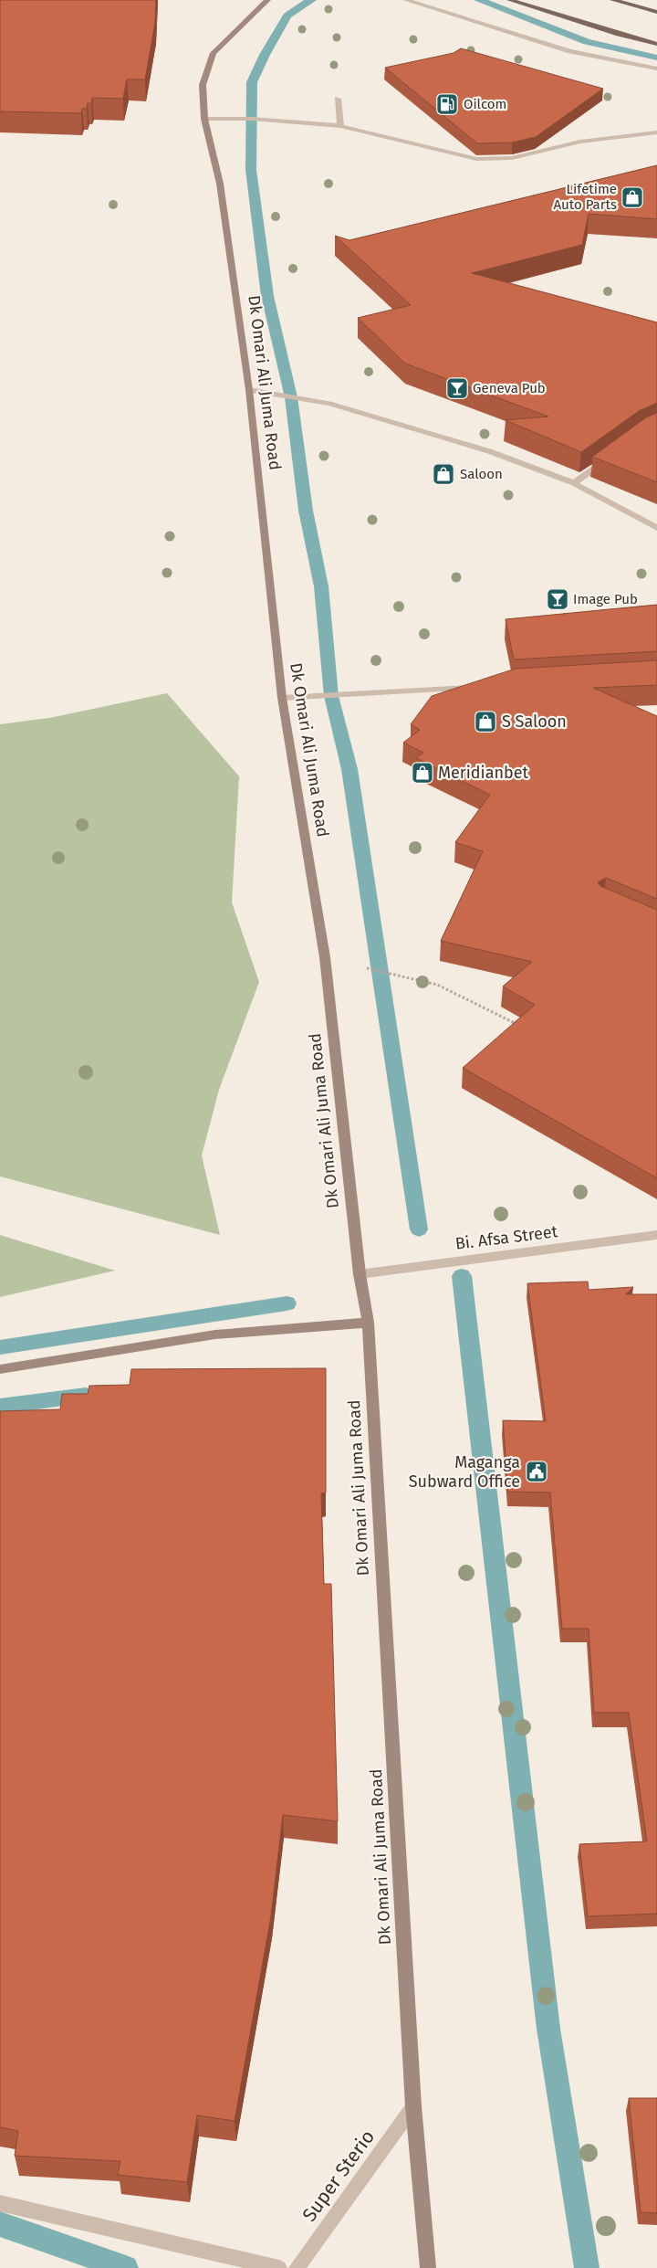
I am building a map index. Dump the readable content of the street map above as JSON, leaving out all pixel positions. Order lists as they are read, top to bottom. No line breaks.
{"streets":{"street":["Dk Omari Ali Juma Road","Bi. Afsa Street","Super Sterio"]},"crossings":[["Dk Omari Ali Juma Road","Bi. Afsa Street"],["Dk Omari Ali Juma Road","Super Sterio"]],"places":{"fuel station":["Oilcom"],"shop":["Lifetime Auto Parts","Saloon","S Saloon","Meridianbet"],"bar":["Geneva Pub","Image Pub"],"public building":["Maganga Subward Office"]}}
